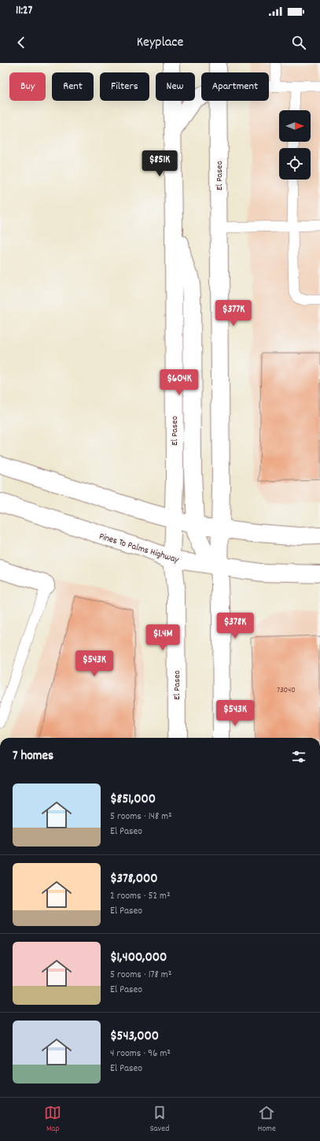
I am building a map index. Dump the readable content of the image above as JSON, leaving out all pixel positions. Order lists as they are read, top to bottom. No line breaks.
{"streets":{"street":["El Paseo","Pines To Palms Highway"]},"crossings":[["El Paseo","Pines To Palms Highway"]],"house_numbers":["73040"],"north":"right","page":{"status":"11:27","header":"Keyplace","chip":["Buy","Rent","Filters","New","Apartment"],"price":["$851K","$377K","$604K","$378K","$1.4M","$543K","$543K"],"heading":"7 homes","list":[{"name":"$851,000","note":"5 rooms · 148 m² · El Paseo"},{"name":"$378,000","note":"2 rooms · 52 m² · El Paseo"},{"name":"$1,400,000","note":"5 rooms · 178 m² · El Paseo"},{"name":"$543,000","note":"4 rooms · 96 m² · El Paseo"}],"tabs":["Map","Saved","Home"]}}
